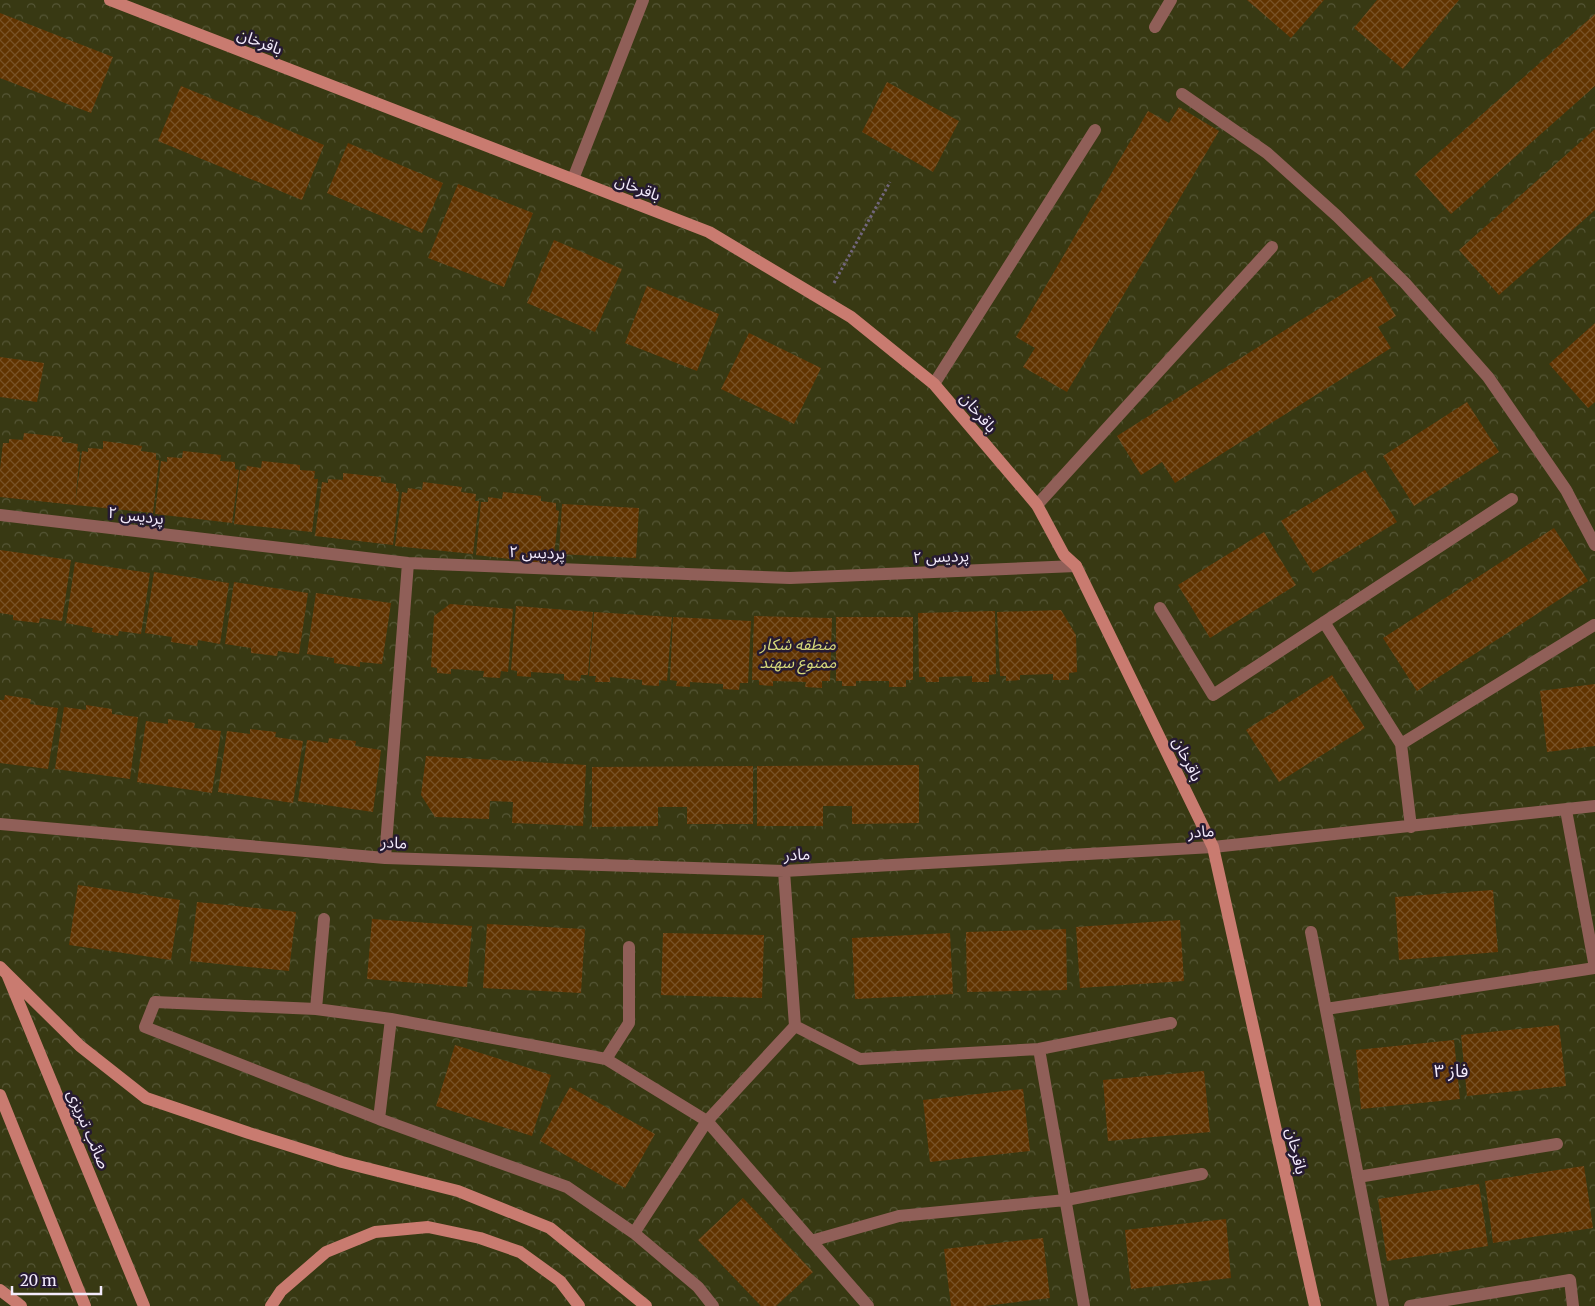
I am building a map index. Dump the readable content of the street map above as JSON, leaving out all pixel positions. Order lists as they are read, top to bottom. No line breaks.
{"streets":{"main road":["باقرخان","صائب تبریزی"],"street":["پردیس ۲","مادر"]},"crossings":[["باقرخان","پردیس ۲"],["باقرخان","مادر"]],"districts":["فاز ۳"],"parks":["منطقه شکار ممنوع سهند"],"scale_bar":"20 m"}
